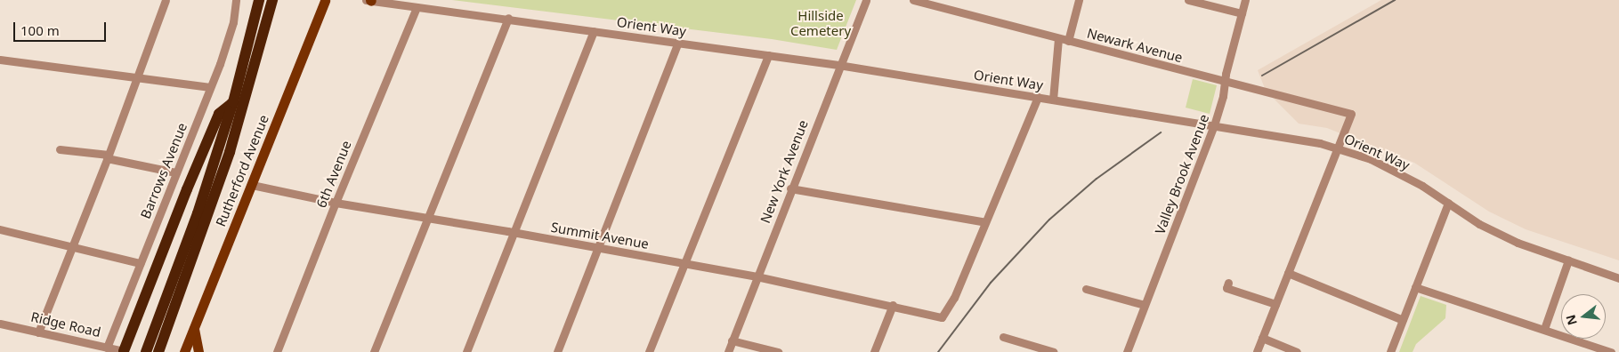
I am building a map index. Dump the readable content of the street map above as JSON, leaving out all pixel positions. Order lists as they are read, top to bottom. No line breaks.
{"streets":{"main road":["Rutherford Avenue"],"street":["Orient Way","Newark Avenue","Barrows Avenue","New York Avenue","6th Avenue","Valley Brook Avenue","Summit Avenue","Ridge Road"]},"crossings":[["Orient Way","Newark Avenue"],["Orient Way","New York Avenue"],["Orient Way","6th Avenue"],["Orient Way","Valley Brook Avenue"],["Newark Avenue","Valley Brook Avenue"],["Barrows Avenue","Ridge Road"],["Rutherford Avenue","Summit Avenue"],["New York Avenue","Summit Avenue"],["6th Avenue","Summit Avenue"]],"parks":["Hillside Cemetery"],"scale_bar":"100 m","north":"left"}
